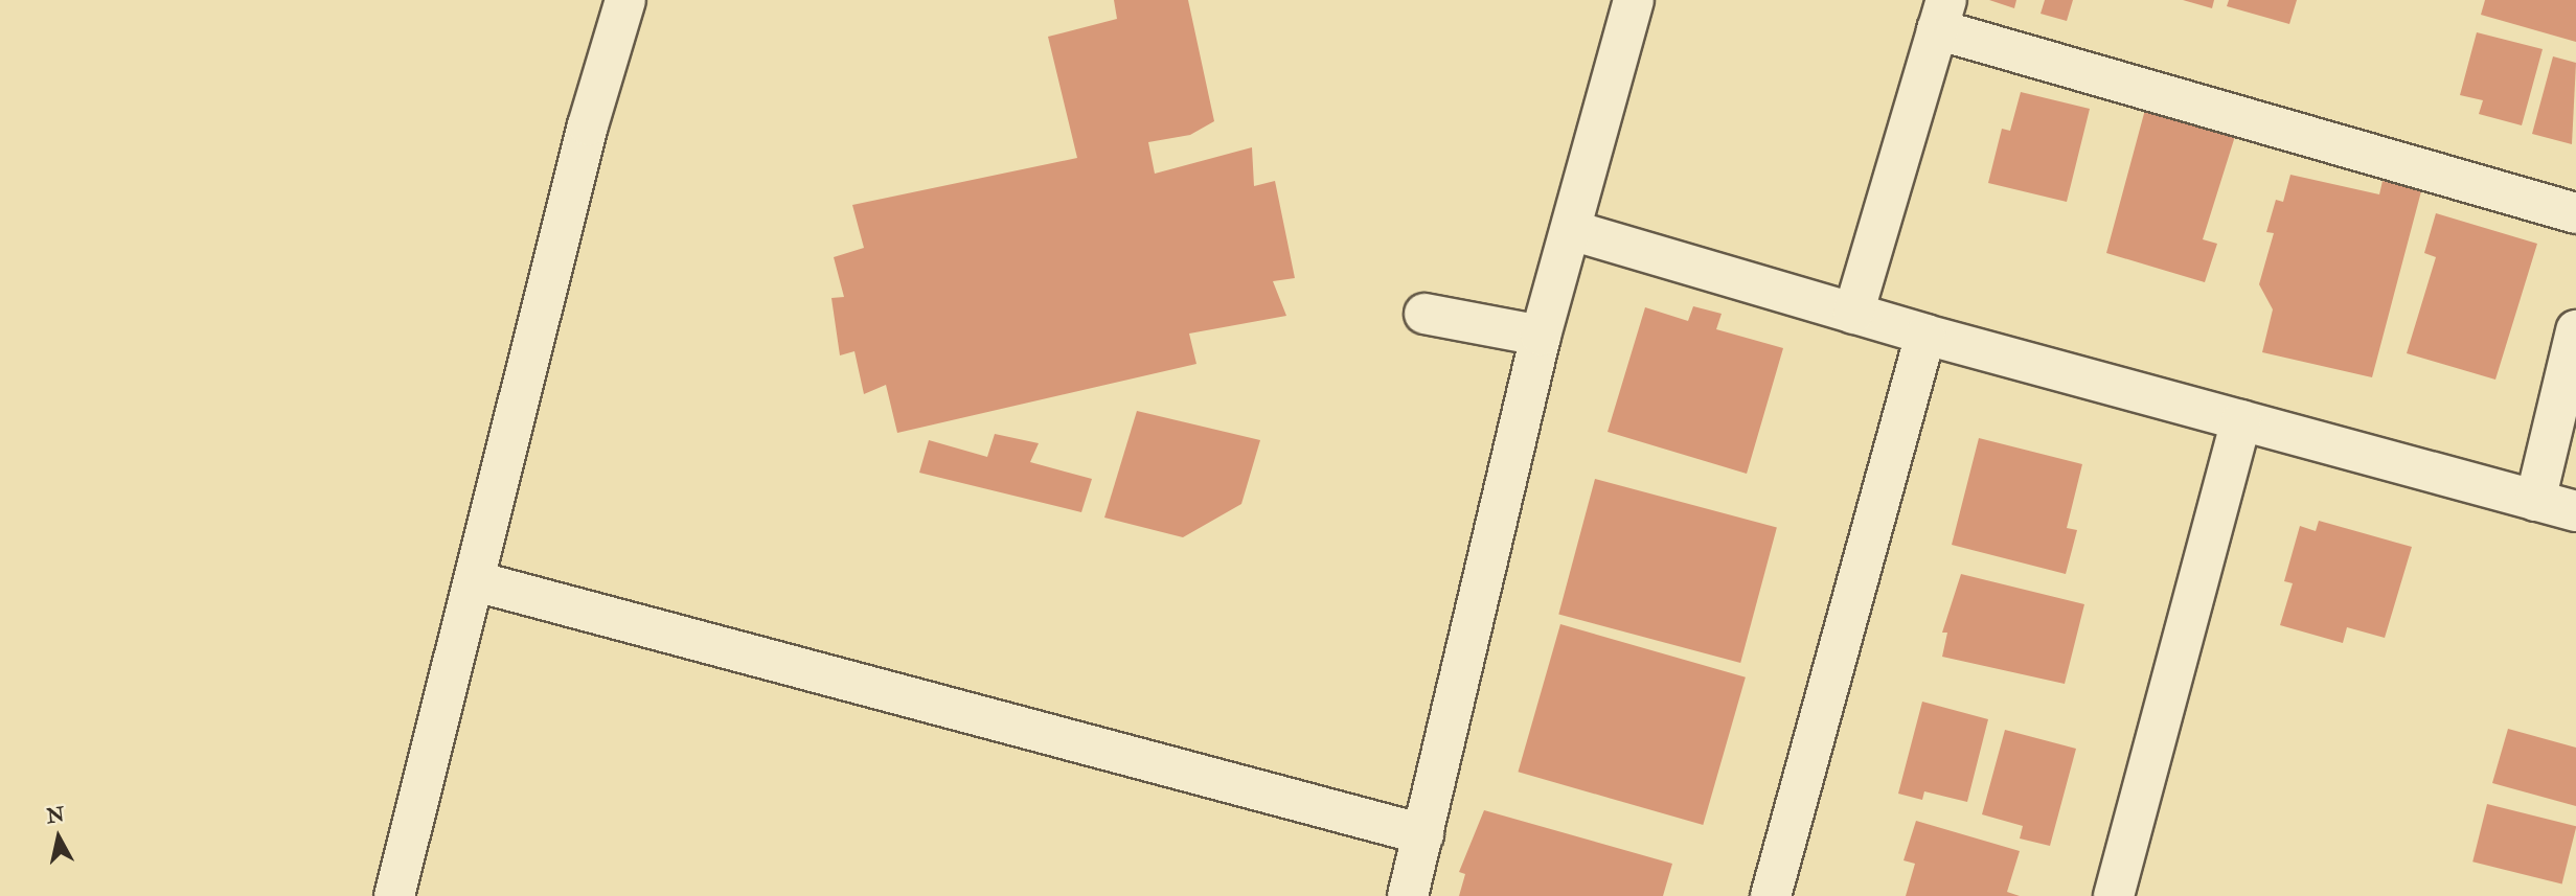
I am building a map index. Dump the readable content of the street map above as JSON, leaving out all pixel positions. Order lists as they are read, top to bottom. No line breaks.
{"north":"top"}
